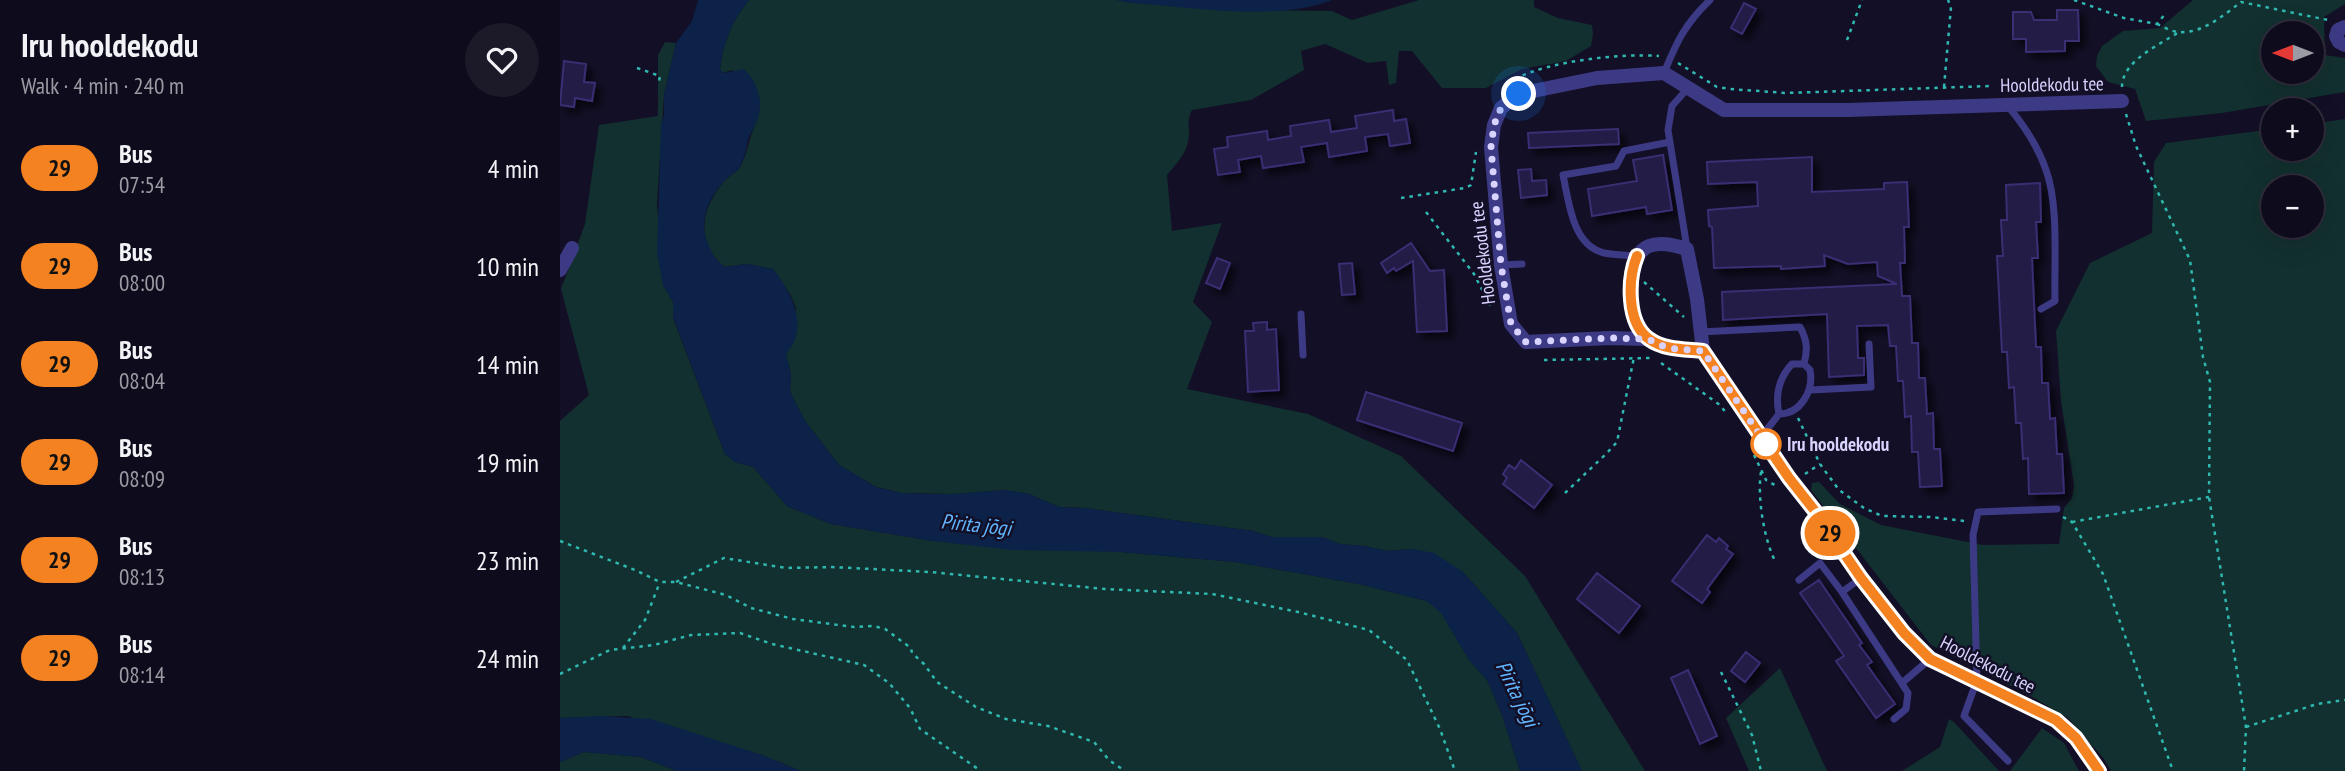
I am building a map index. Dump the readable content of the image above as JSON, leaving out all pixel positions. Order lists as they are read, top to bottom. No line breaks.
{"streets":{"street":["Hooldekodu tee"]},"water":["Pirita jõgi"],"places":["Iru hooldekodu"],"lines":["bus line 29"],"north":"left","page":{"heading":["Iru hooldekodu","Walk · 4 min · 240 m"],"on_map":"29","map_buttons":["+","−"],"list":[{"mark":"29","name":"Bus","note":"07:54","value":"4 min"},{"mark":"29","name":"Bus","note":"08:00","value":"10 min"},{"mark":"29","name":"Bus","note":"08:04","value":"14 min"},{"mark":"29","name":"Bus","note":"08:09","value":"19 min"},{"mark":"29","name":"Bus","note":"08:13","value":"23 min"},{"mark":"29","name":"Bus","note":"08:14","value":"24 min"}]}}
